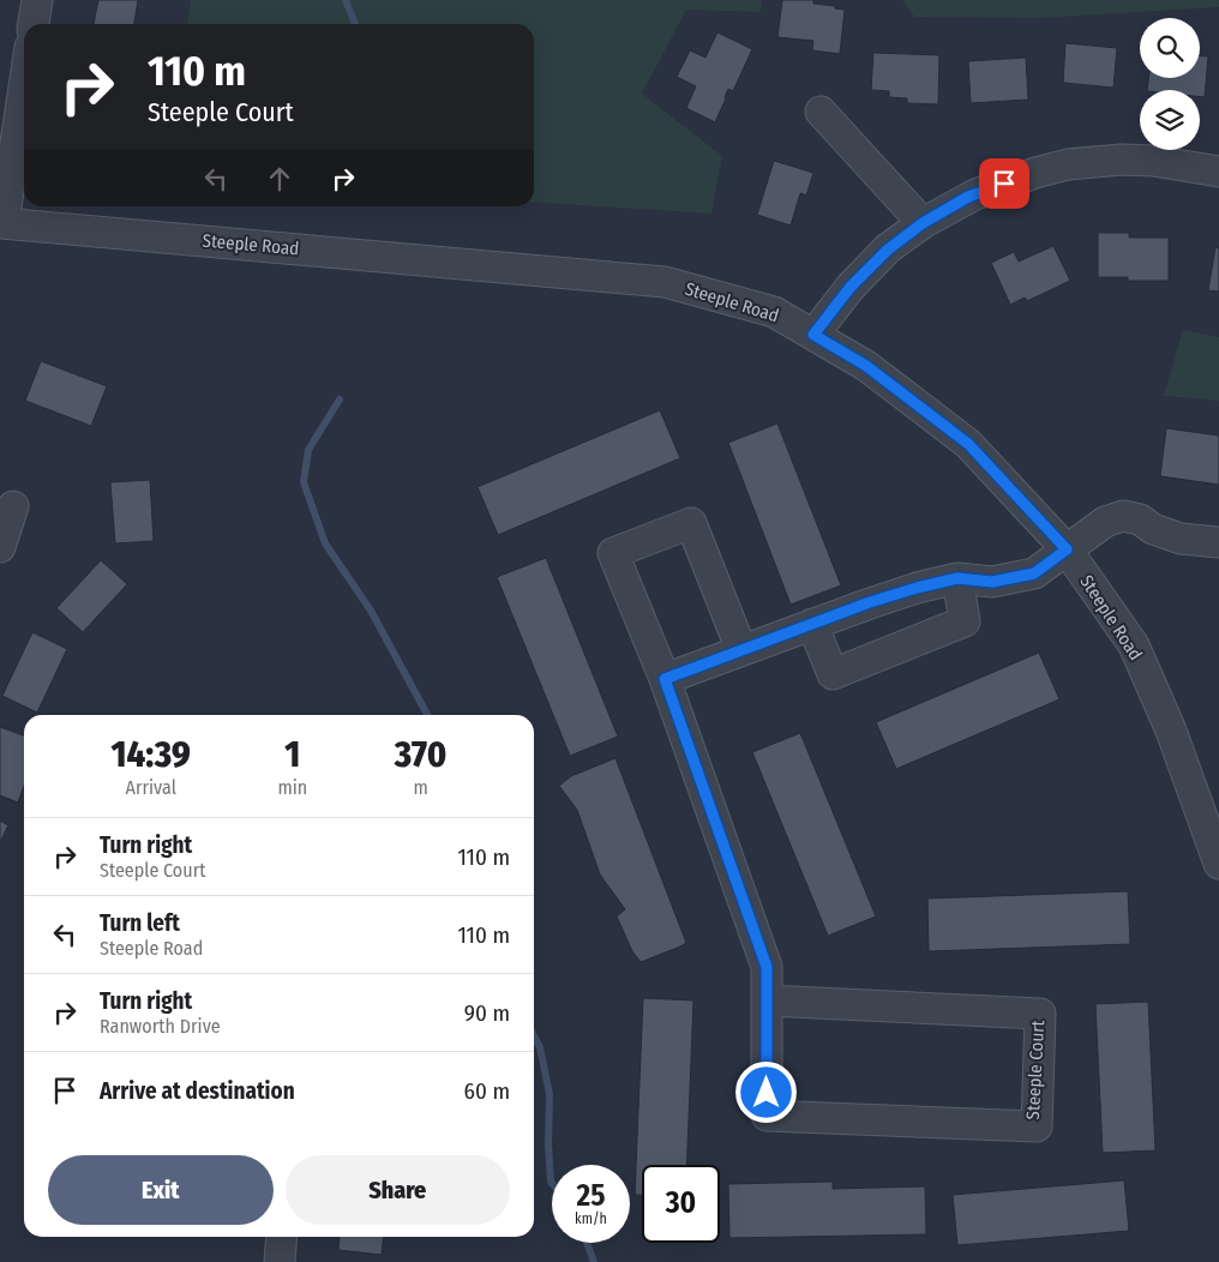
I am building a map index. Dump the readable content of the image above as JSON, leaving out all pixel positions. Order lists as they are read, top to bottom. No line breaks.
{"streets":{"street":["Steeple Road","Steeple Court"]},"page":{"turn":["110 m","Steeple Court"],"eta":["14:39","Arrival","1","min","370","m"],"list":[{"name":"Turn right","note":"Steeple Court","value":"110 m"},{"name":"Turn left","note":"Steeple Road","value":"110 m"},{"name":"Turn right","note":"Ranworth Drive","value":"90 m"},{"name":"Arrive at destination","value":"60 m"}],"buttons":["Exit","Share"],"speed":"25 km/h","limit":"30"}}
